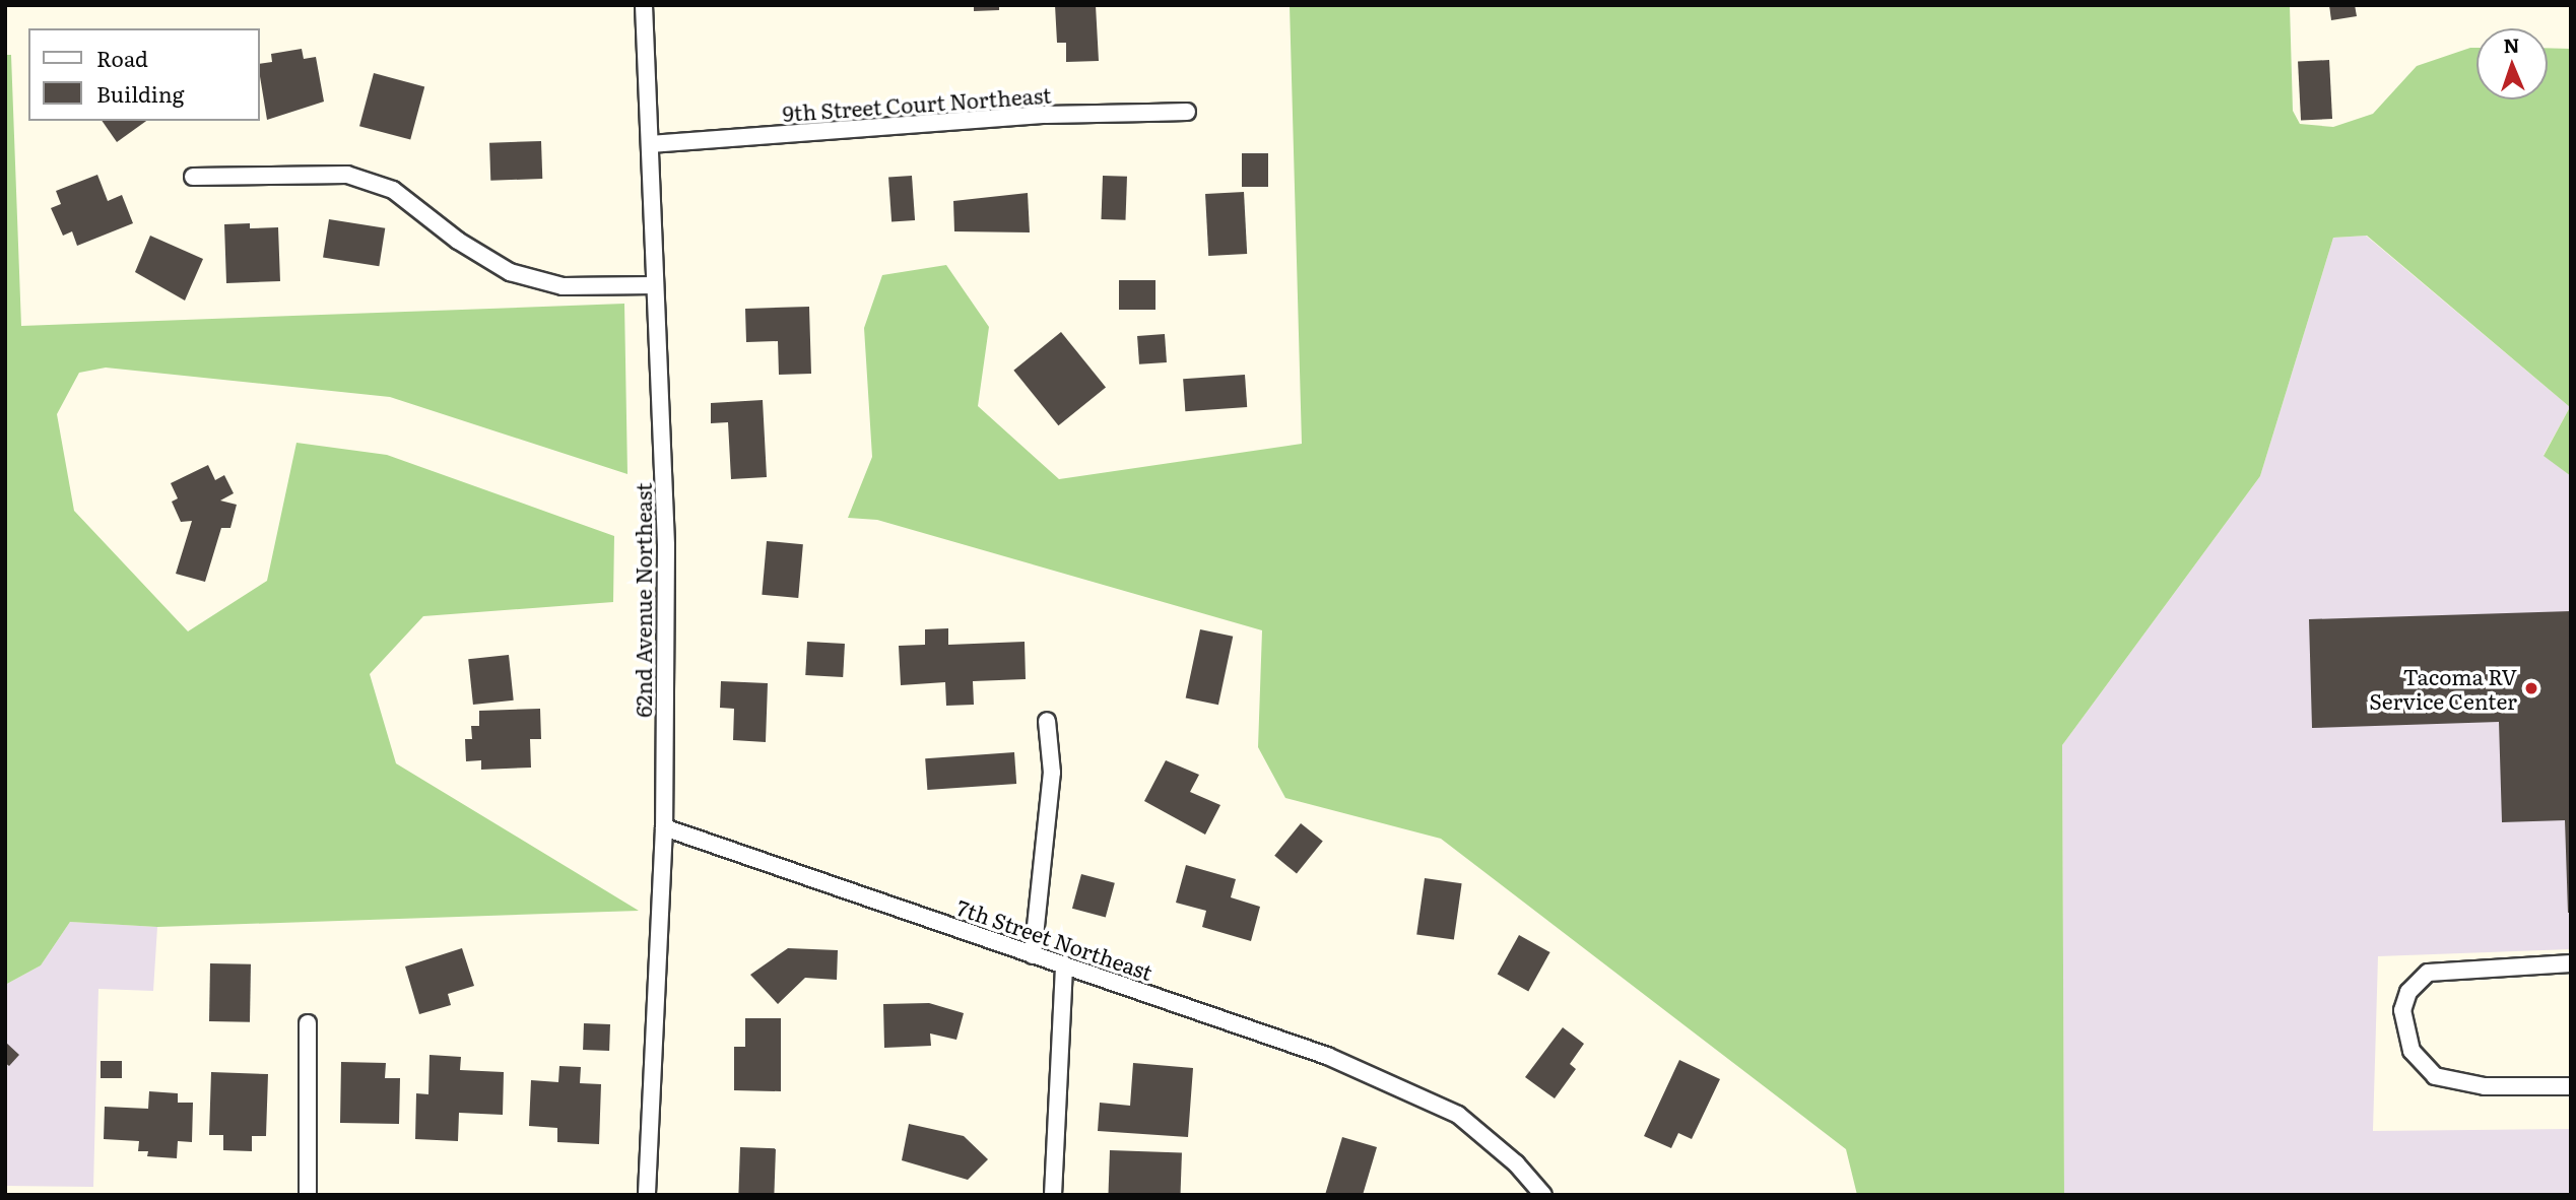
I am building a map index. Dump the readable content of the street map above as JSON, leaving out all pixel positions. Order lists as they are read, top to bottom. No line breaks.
{"streets":{"street":["9th Street Court Northeast","62nd Avenue Northeast","7th Street Northeast"]},"crossings":[["9th Street Court Northeast","62nd Avenue Northeast"],["62nd Avenue Northeast","7th Street Northeast"]],"places":["Tacoma RV Service Center"],"legend":["Road","Building"],"north":"top"}
